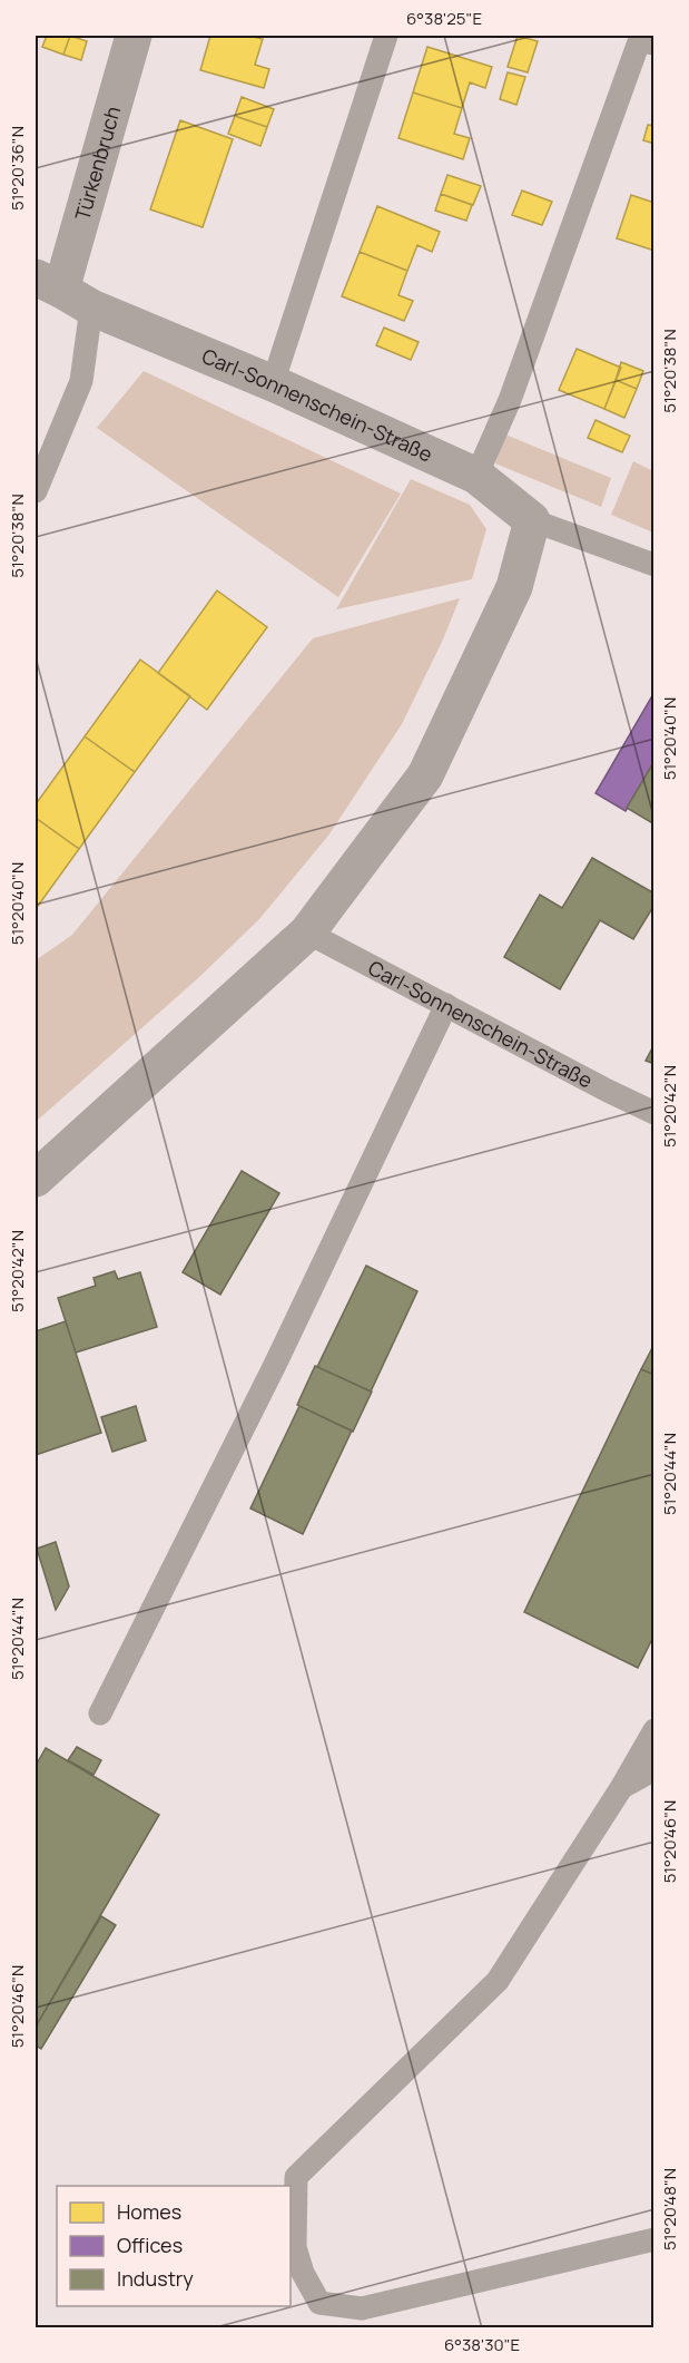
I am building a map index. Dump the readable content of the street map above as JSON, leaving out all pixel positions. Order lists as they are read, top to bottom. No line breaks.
{"streets":{"street":["Türkenbruch","Carl-Sonnenschein-Straße"]},"crossings":[["Türkenbruch","Carl-Sonnenschein-Straße"]],"legend":["Homes","Offices","Industry"],"coordinates":["6°38'25\"E","51°20'36\"N","51°20'38\"N","51°20'40\"N","51°20'42\"N","51°20'44\"N","51°20'46\"N","51°20'48\"N","6°38'30\"E"]}
